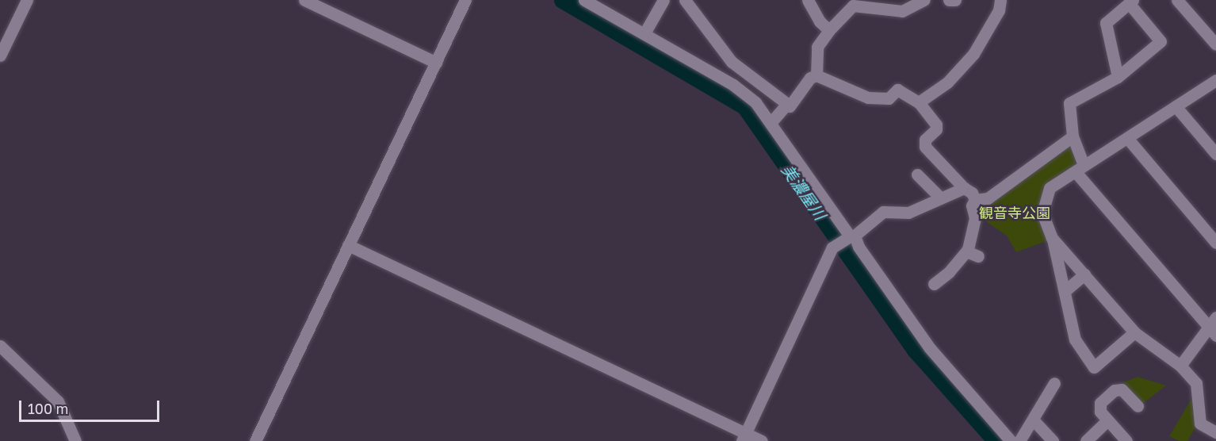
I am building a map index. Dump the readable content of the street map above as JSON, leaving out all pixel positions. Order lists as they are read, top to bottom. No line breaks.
{"water":["美濃屋川"],"parks":["観音寺公園"],"scale_bar":"100 m"}
